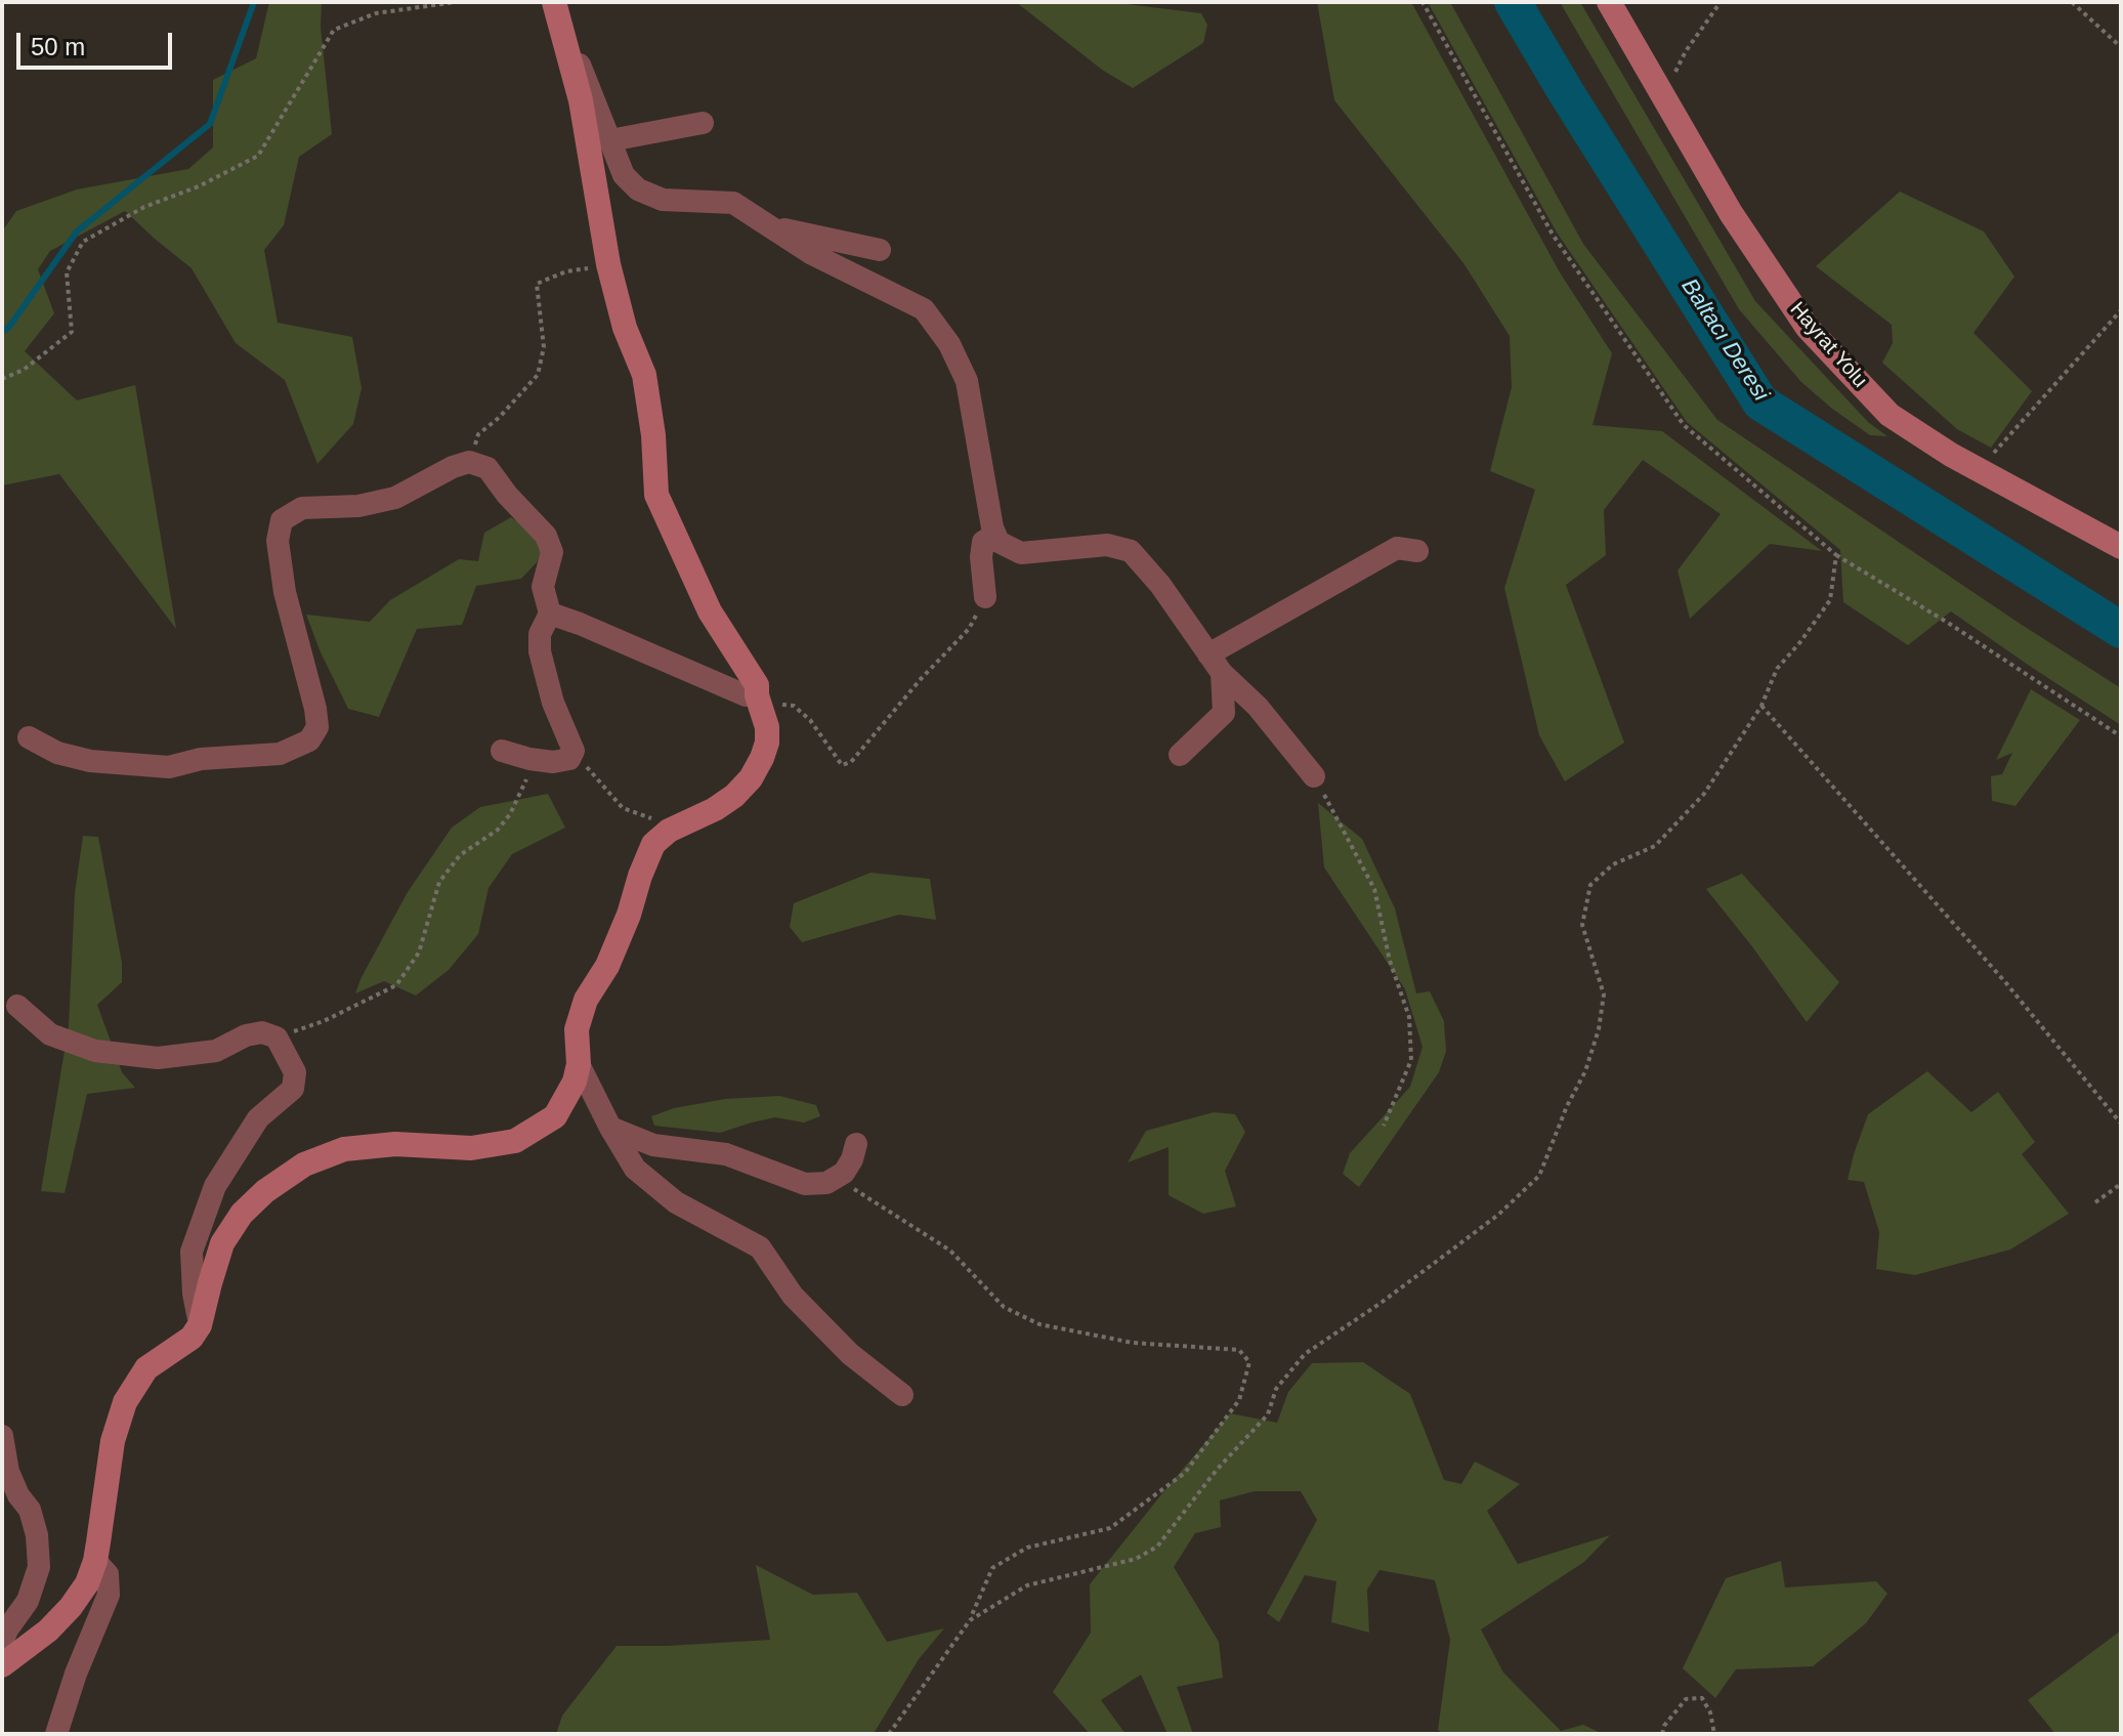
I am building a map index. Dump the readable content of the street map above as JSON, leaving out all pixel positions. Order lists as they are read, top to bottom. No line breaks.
{"streets":{"street":["Hayrat Yolu"]},"water":["Baltacı Deresi"],"scale_bar":"50 m"}
